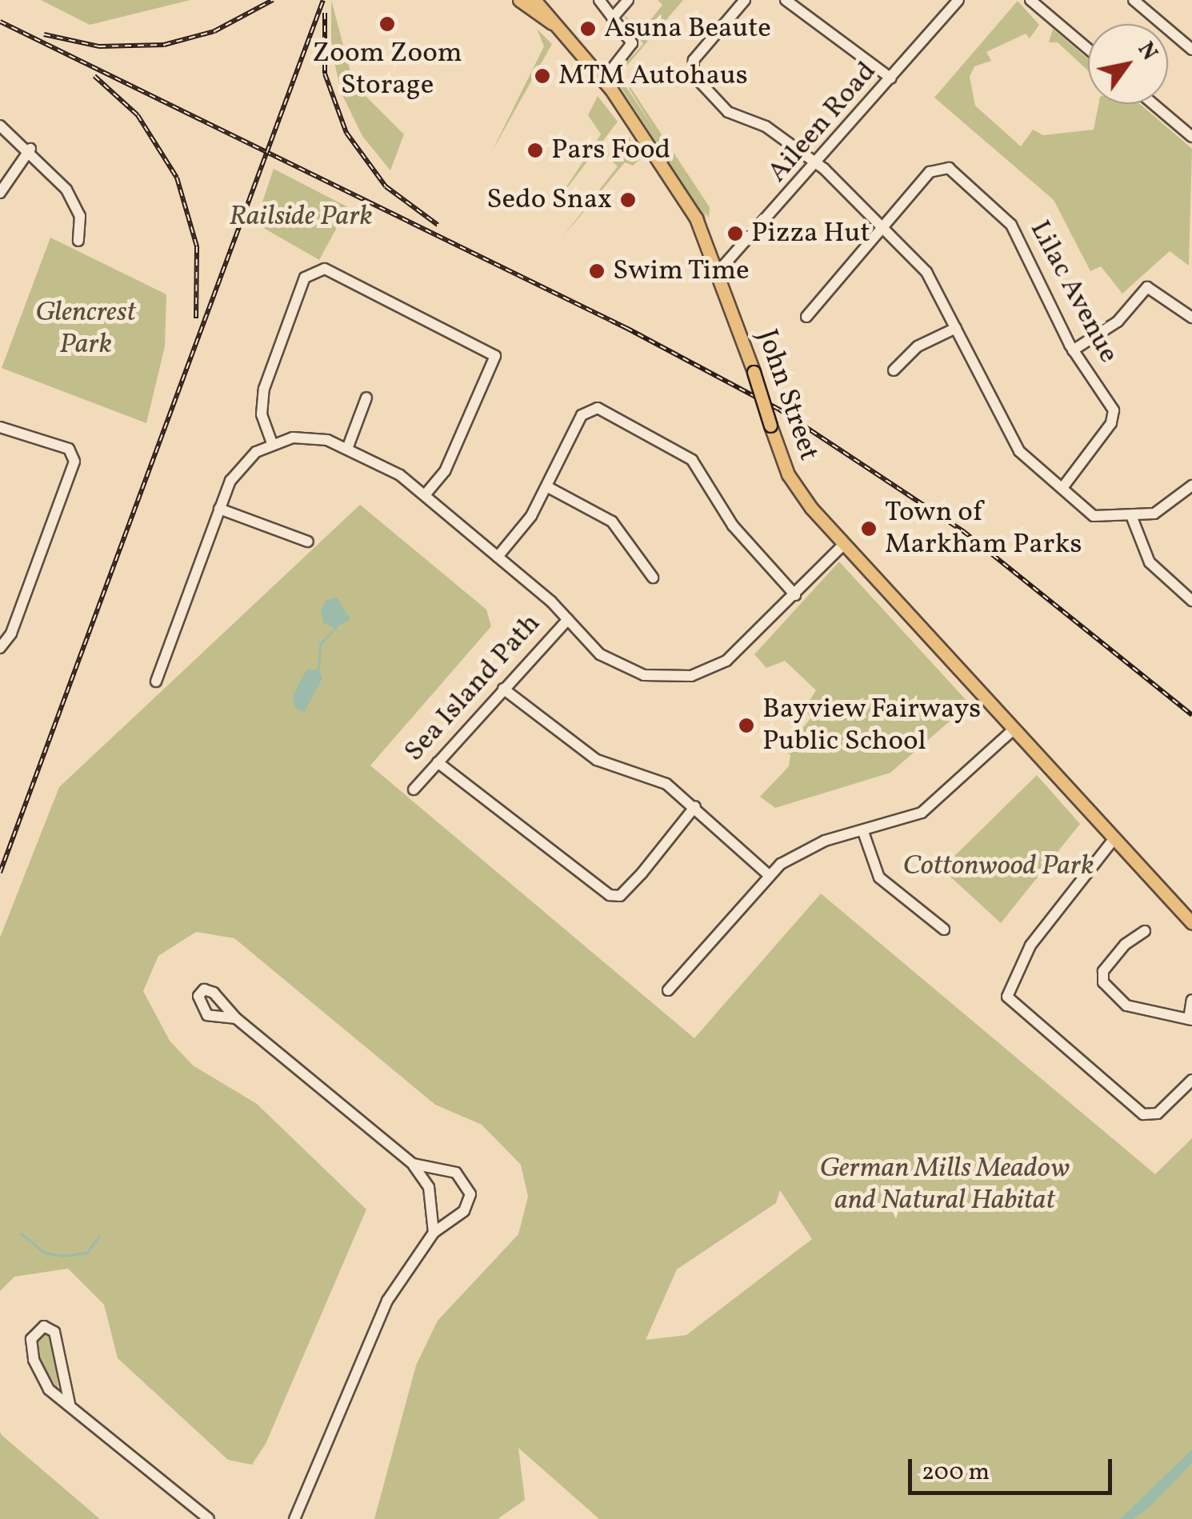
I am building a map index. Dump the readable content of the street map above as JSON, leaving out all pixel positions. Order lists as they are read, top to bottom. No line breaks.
{"streets":{"main road":["John Street"],"street":["Aileen Road","Lilac Avenue","Sea Island Path"]},"crossings":[["Aileen Road","John Street"]],"parks":["Railside Park","Glencrest Park","Cottonwood Park","German Mills Meadow and Natural Habitat"],"places":["Zoom Zoom Storage","Asuna Beaute","MTM Autohaus","Pars Food","Sedo Snax","Pizza Hut","Swim Time","Town of Markham Parks","Bayview Fairways Public School"],"scale_bar":"200 m","north":"top right"}
